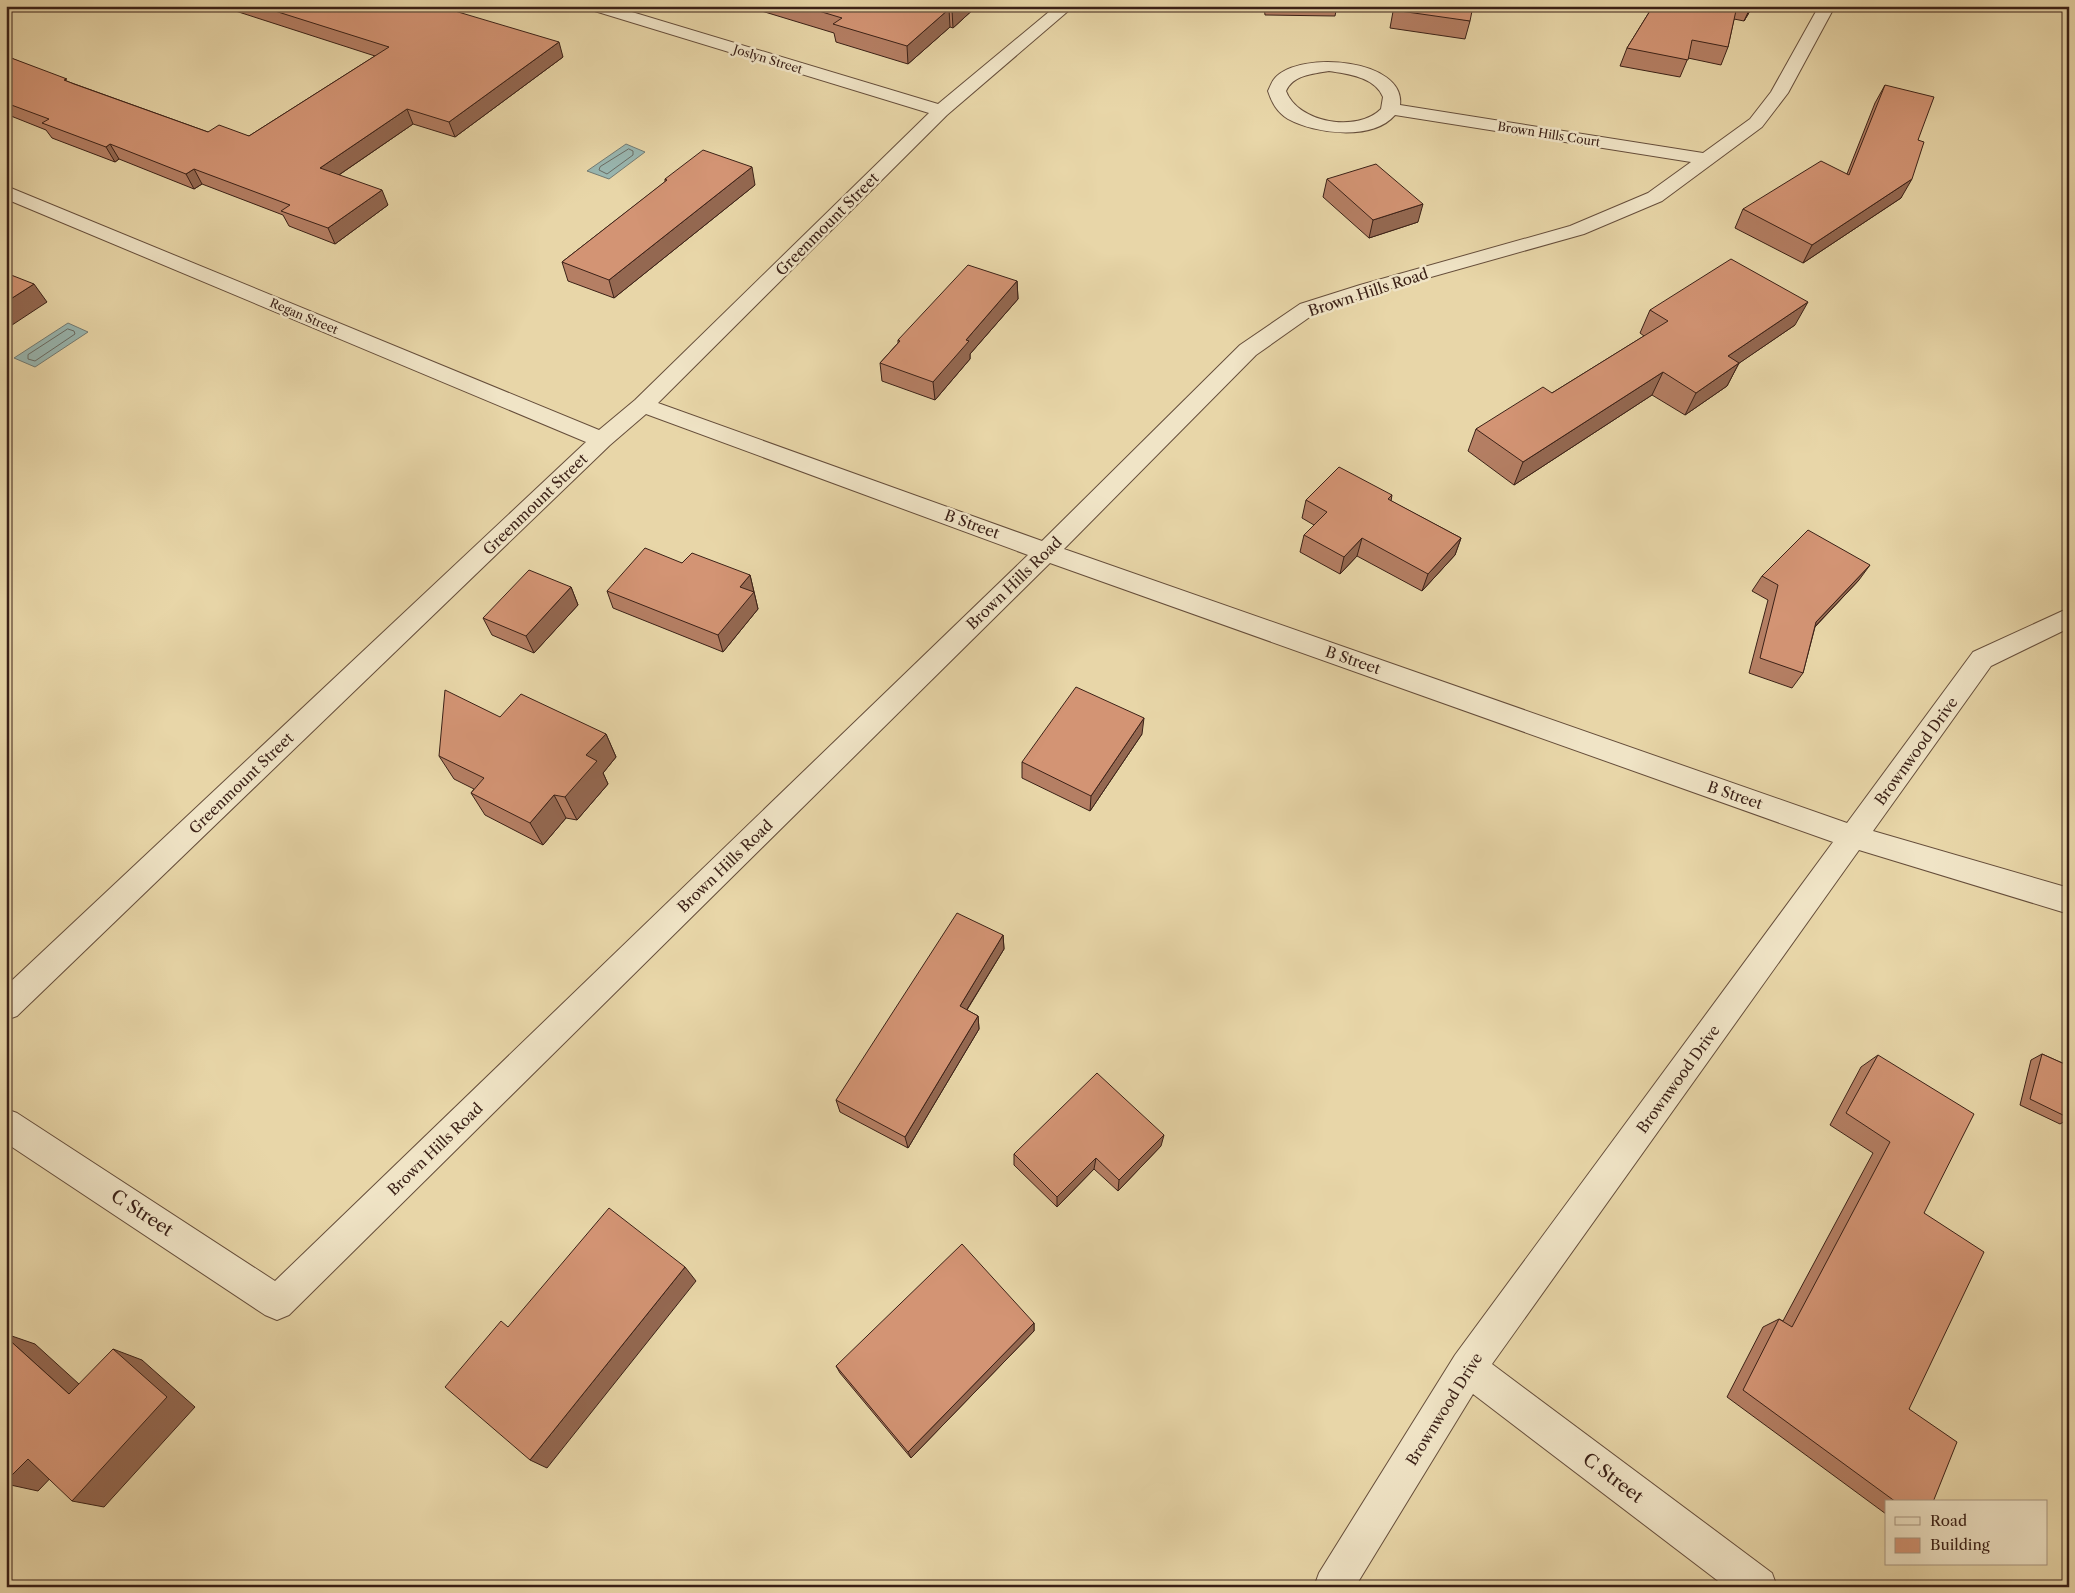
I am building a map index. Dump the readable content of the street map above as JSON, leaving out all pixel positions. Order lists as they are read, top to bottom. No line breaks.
{"streets":{"street":["Joslyn Street","Brown Hills Court","Greenmount Street","Brown Hills Road","Regan Street","B Street","Brownwood Drive","C Street"]},"crossings":[["Joslyn Street","Greenmount Street"],["Brown Hills Court","Brown Hills Road"],["Greenmount Street","Regan Street"],["Greenmount Street","B Street"],["Brown Hills Road","B Street"],["Brown Hills Road","C Street"],["B Street","Brownwood Drive"],["Brownwood Drive","C Street"]],"legend":["Road","Building"]}
